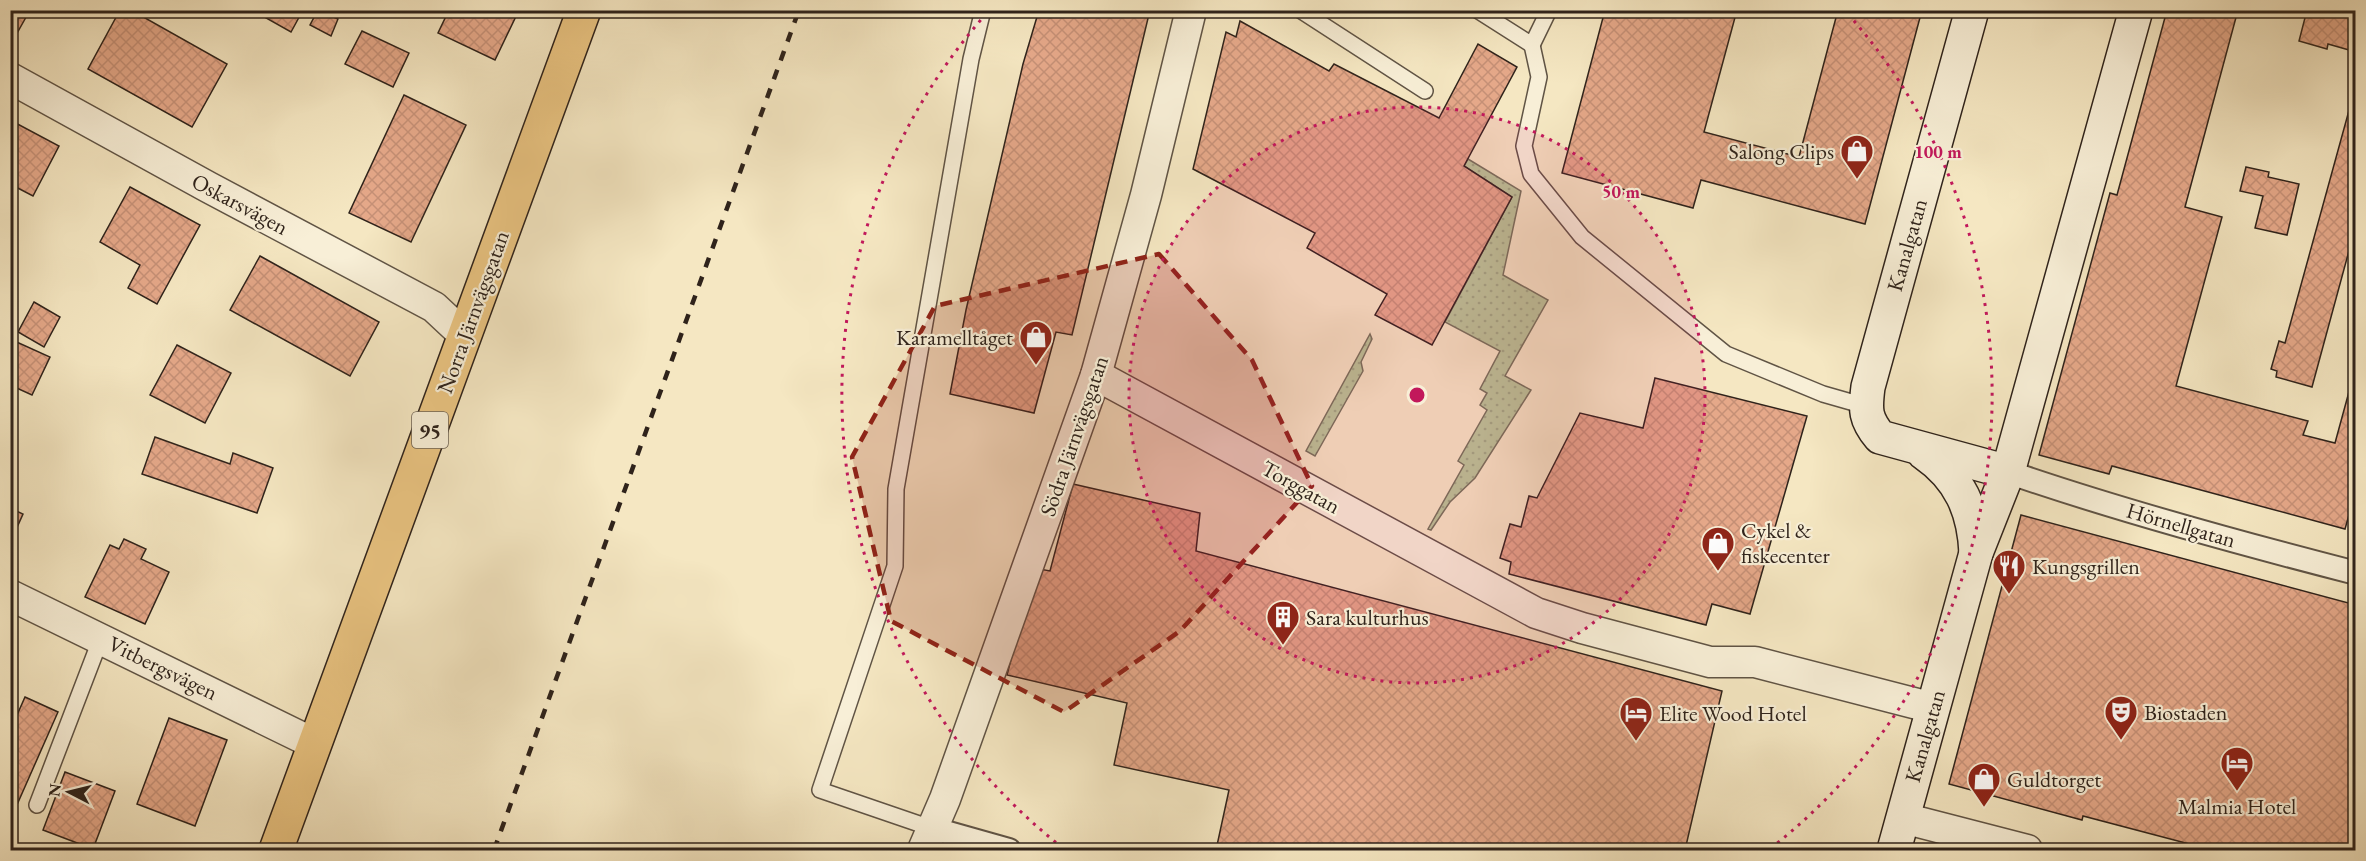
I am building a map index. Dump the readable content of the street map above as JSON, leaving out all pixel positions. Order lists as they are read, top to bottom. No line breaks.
{"streets":{"main road":["Kanalgatan","Norra Järnvägsgatan","95"],"street":["Oskarsvägen","Södra Järnvägsgatan","Torggatan","Hörnellgatan","Vitbergsvägen"]},"crossings":[["Oskarsvägen","Norra Järnvägsgatan"],["Kanalgatan","Torggatan"],["Kanalgatan","Hörnellgatan"],["Norra Järnvägsgatan","Vitbergsvägen"],["Södra Järnvägsgatan","Torggatan"]],"places":{"shop":["Salong Clips","Karamelltåget","Cykel & fiskecenter","Guldtorget"],"restaurant":["Kungsgrillen"],"building":["Sara kulturhus"],"theatre":["Biostaden"],"hotel":["Elite Wood Hotel","Malmia Hotel"]},"north":"left","rings":["100 m","50 m"]}
